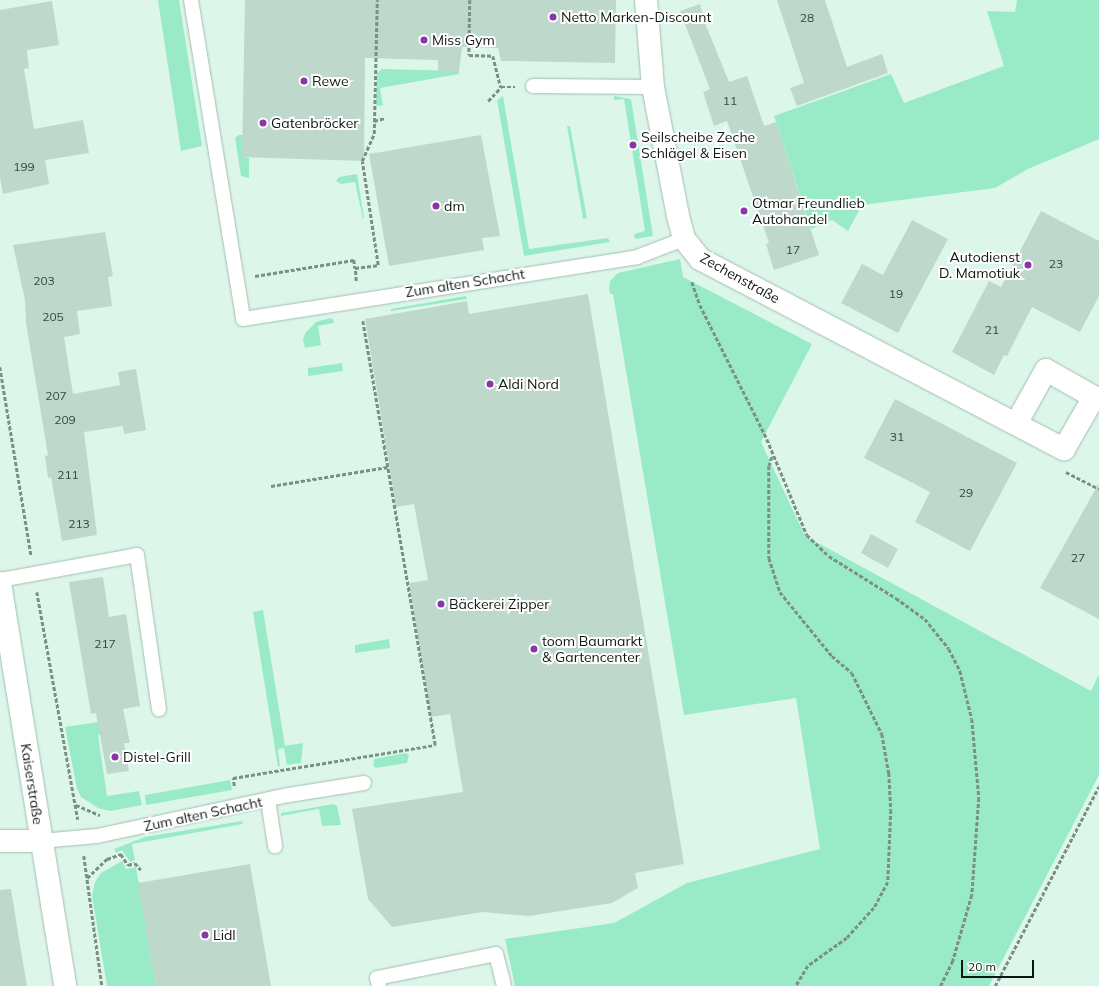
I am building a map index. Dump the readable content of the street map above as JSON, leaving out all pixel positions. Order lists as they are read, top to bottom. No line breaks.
{"streets":{"street":["Zechenstraße","Kaiserstraße"],"lane":["Zum alten Schacht"]},"crossings":[["Zechenstraße","Zum alten Schacht"],["Zum alten Schacht","Kaiserstraße"]],"places":["Netto Marken-Discount","Miss Gym","Rewe","Gatenbröcker","Seilscheibe Zeche Schlägel & Eisen","dm","Otmar Freundlieb Autohandel","Autodienst D. Mamotiuk","Aldi Nord","Bäckerei Zipper","toom Baumarkt & Gartencenter","Distel-Grill","Lidl"],"house_numbers":["28","11","199","17","23","203","19","205","21","207","209","31","211","29","213","27","217"],"scale_bar":"20 m"}
